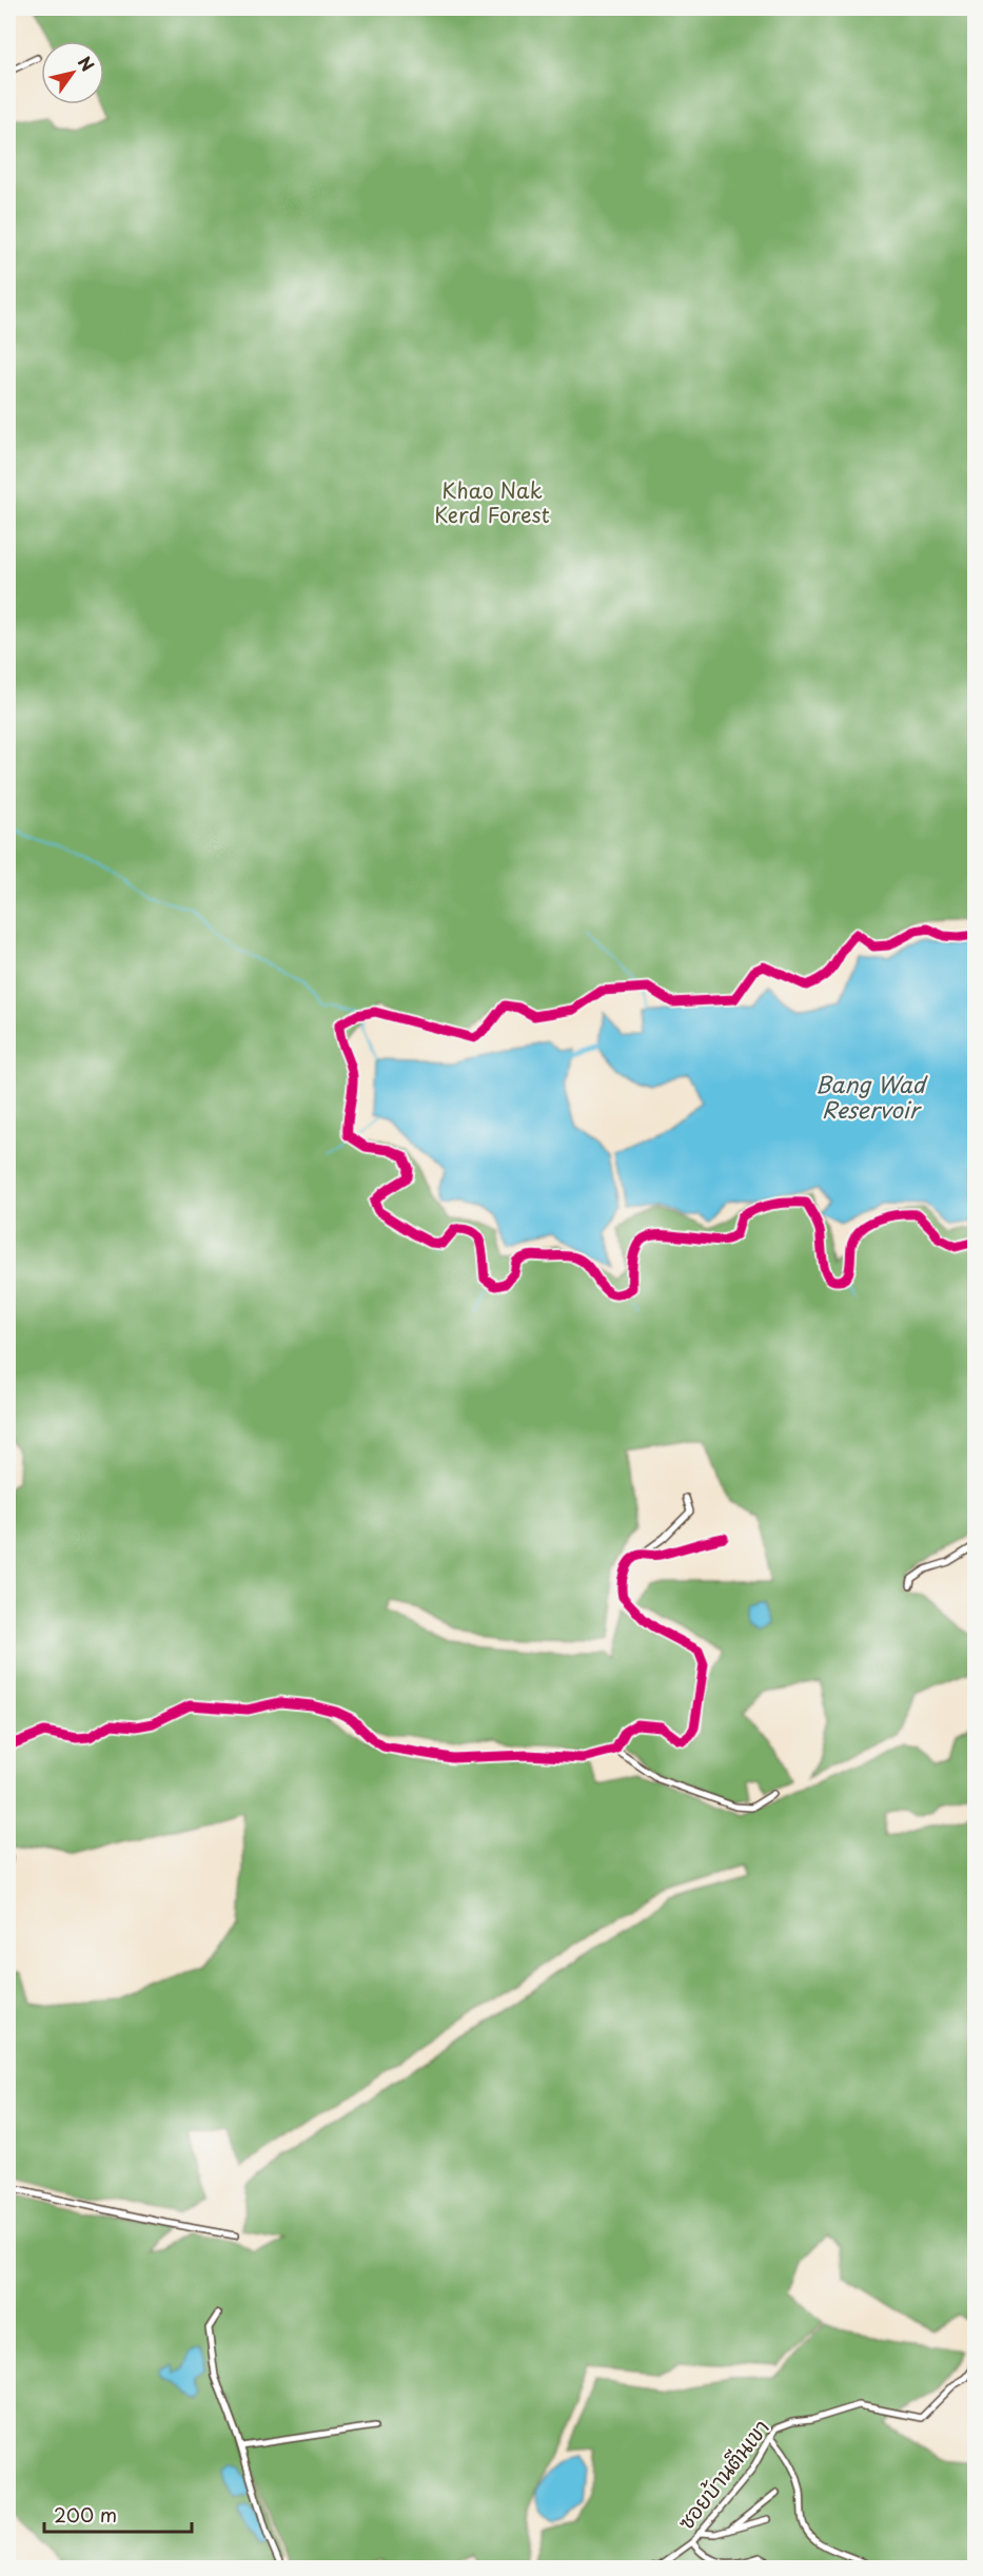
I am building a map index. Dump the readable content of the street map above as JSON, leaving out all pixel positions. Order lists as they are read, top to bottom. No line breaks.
{"streets":{"street":["ซอยบ้านตีนเขา"]},"water":["Bang Wad Reservoir"],"parks":["Khao Nak Kerd Forest"],"scale_bar":"200 m","north":"top right"}
